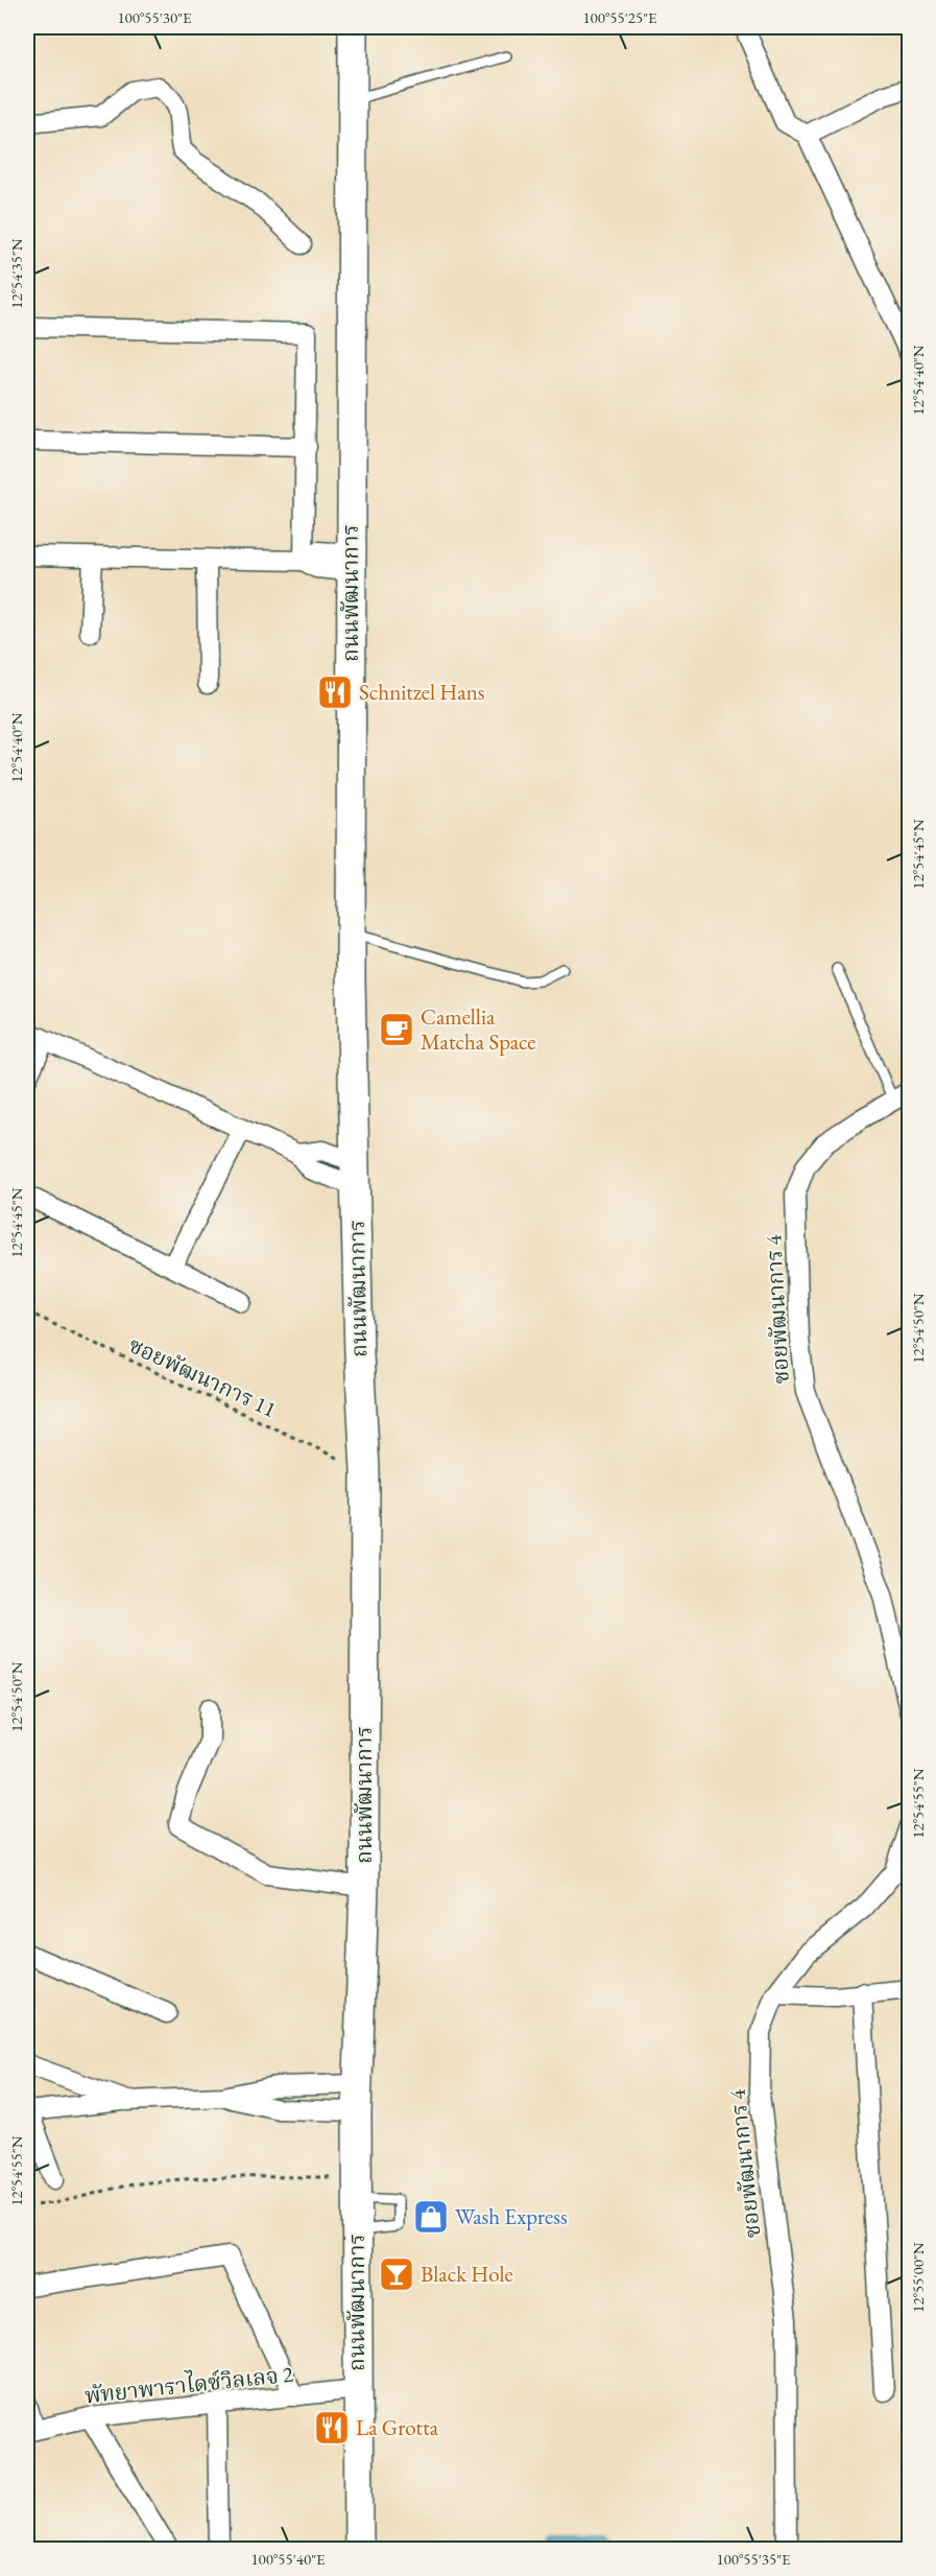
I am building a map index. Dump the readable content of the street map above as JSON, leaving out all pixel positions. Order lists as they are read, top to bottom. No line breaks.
{"streets":{"street":["ถนนพัฒนาการ","ซอยพัฒนาการ 4","พัทยาพาราไดซ์วิลเลจ 2"],"path":["ซอยพัฒนาการ 11"]},"crossings":[["ถนนพัฒนาการ","ซอยพัฒนาการ 11"],["ถนนพัฒนาการ","พัทยาพาราไดซ์วิลเลจ 2"]],"places":{"restaurant":["Schnitzel Hans","La Grotta"],"cafe":["Camellia Matcha Space"],"shop":["Wash Express"],"bar":["Black Hole"]},"coordinates":["100°55'30\"E","100°55'25\"E","12°54'35\"N","12°54'40\"N","12°54'45\"N","12°54'50\"N","12°54'55\"N","12°55'00\"N","100°55'40\"E","100°55'35\"E"]}
